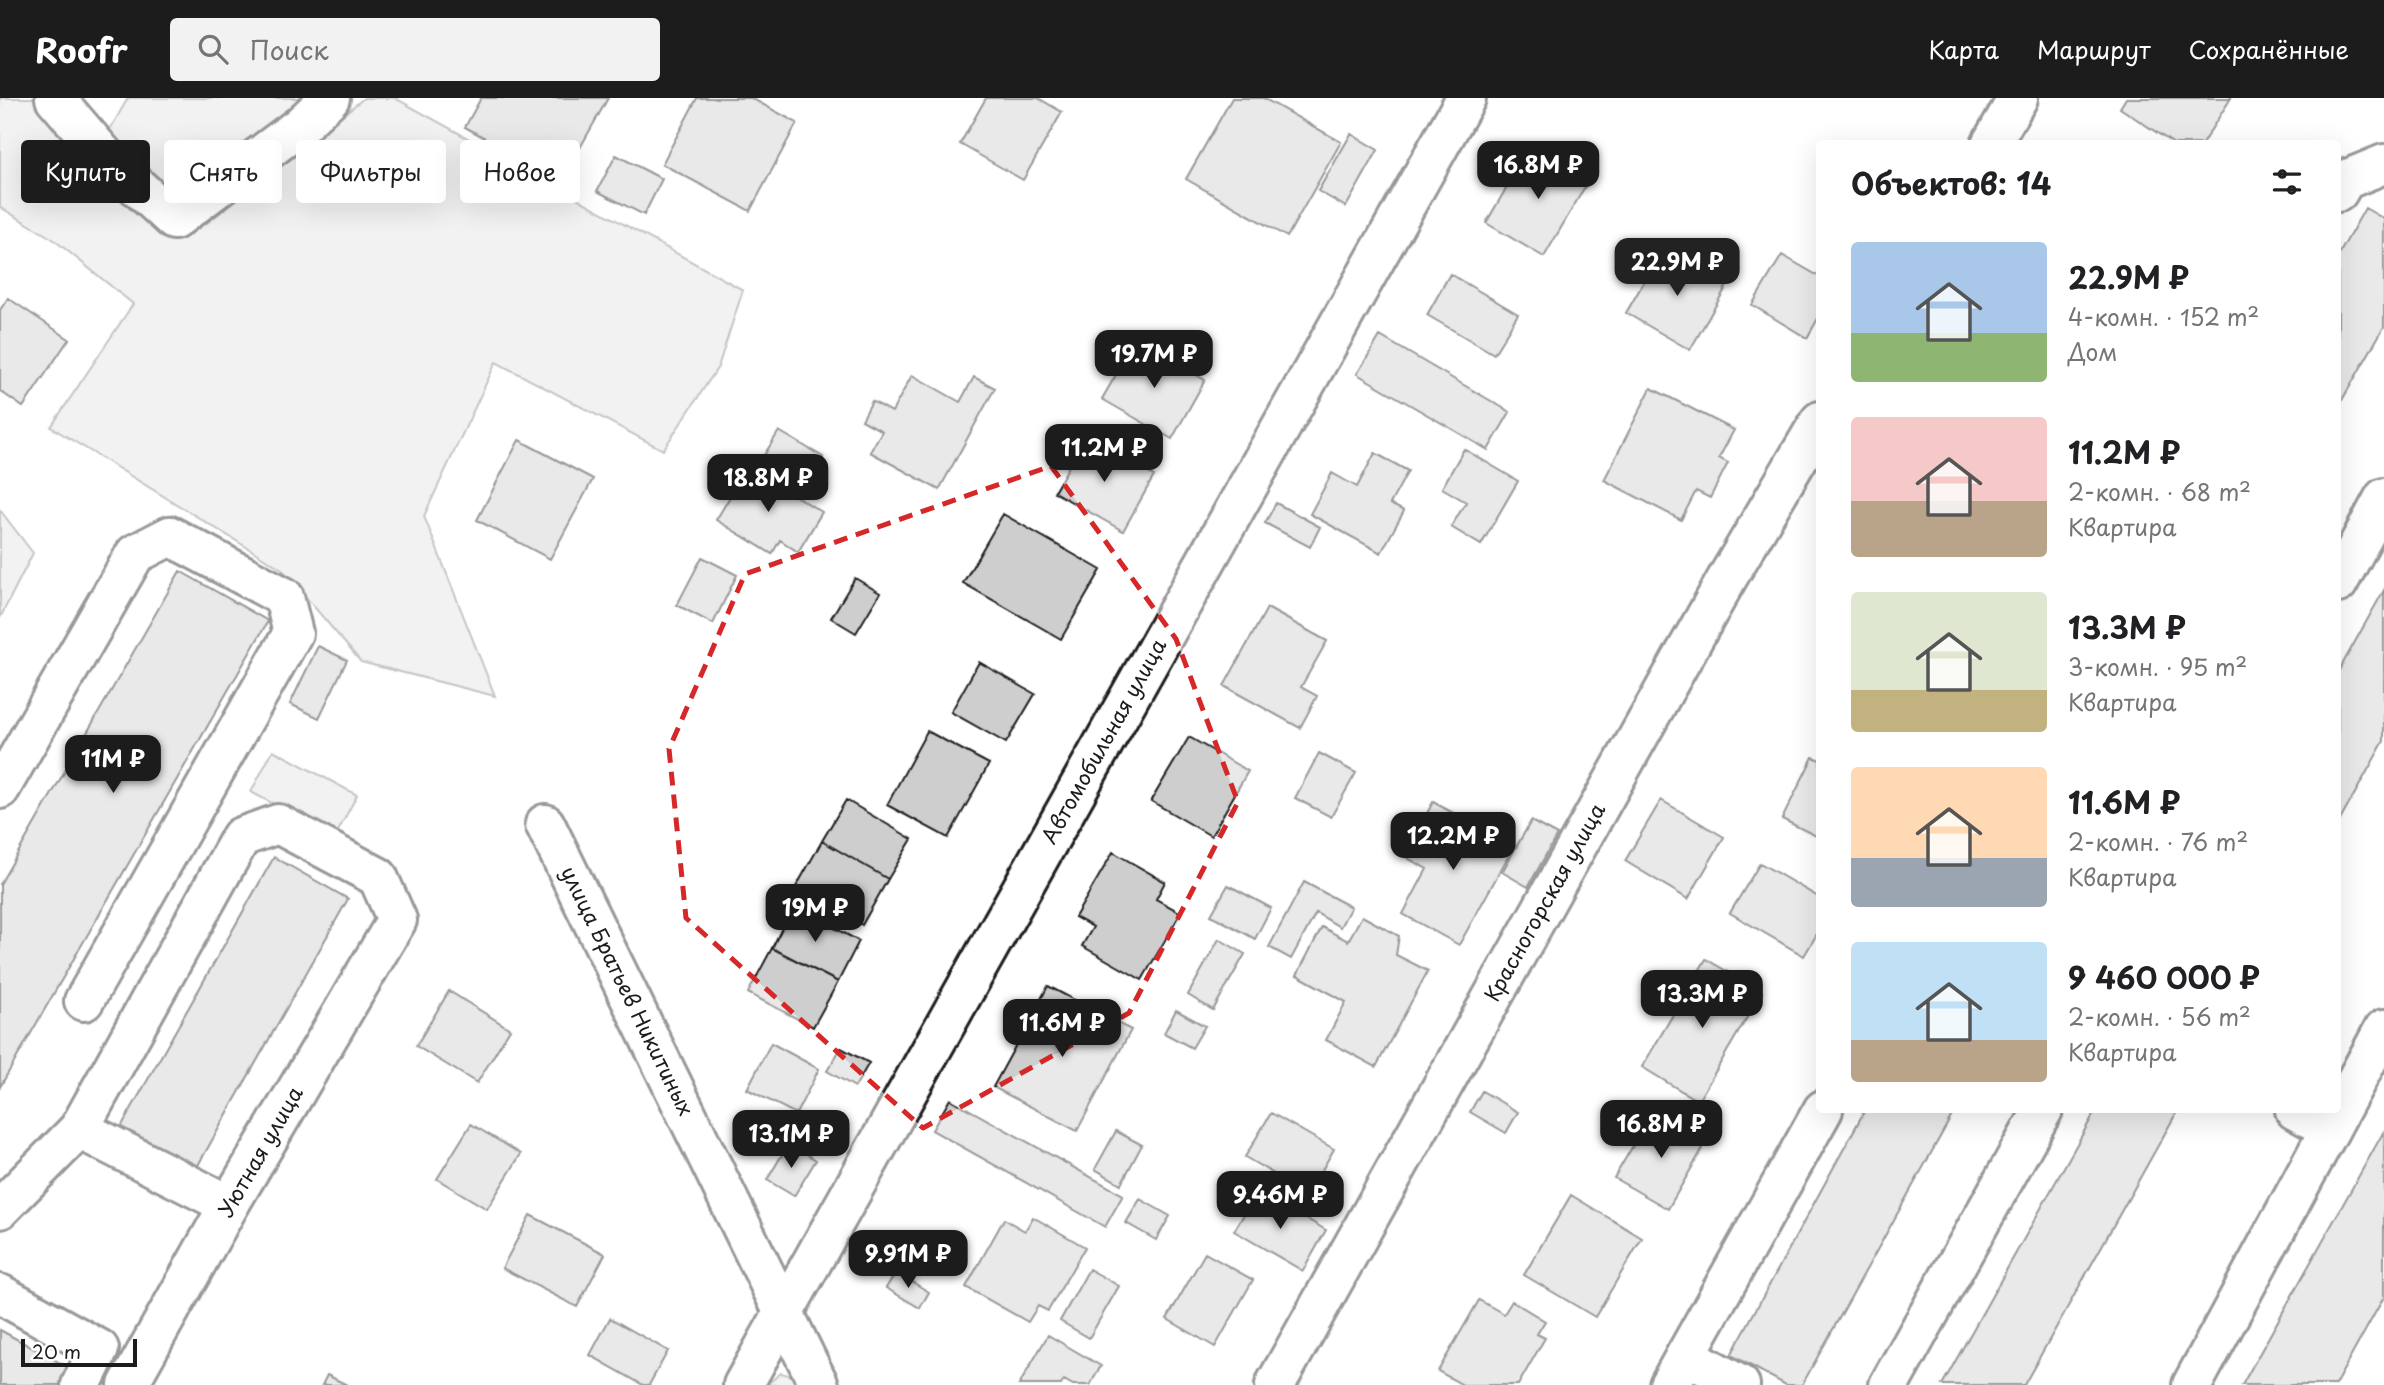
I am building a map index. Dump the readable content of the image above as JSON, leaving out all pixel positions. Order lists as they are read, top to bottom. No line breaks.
{"streets":{"street":["Автомобильная улица","Красногорская улица","улица Братьев Никитиных","Уютная улица"]},"crossings":[["Автомобильная улица","улица Братьев Никитиных"]],"scale_bar":"20 m","page":{"header":"Roofr","search":"Поиск","nav":["Карта","Маршрут","Сохранённые"],"chip":["Купить","Снять","Фильтры","Новое"],"heading":"Объектов: 14","price":["16.8M ₽","22.9M ₽","19.7M ₽","11.2M ₽","18.8M ₽","11M ₽","12.2M ₽","19M ₽","13.3M ₽","11.6M ₽","16.8M ₽","13.1M ₽","9.46M ₽","9.91M ₽"],"list":[{"name":"22.9M ₽","note":"4-комн. · 152 m² · Дом"},{"name":"11.2M ₽","note":"2-комн. · 68 m² · Квартира"},{"name":"13.3M ₽","note":"3-комн. · 95 m² · Квартира"},{"name":"11.6M ₽","note":"2-комн. · 76 m² · Квартира"},{"name":"9 460 000 ₽","note":"2-комн. · 56 m² · Квартира"}],"scale":"20 m"}}
